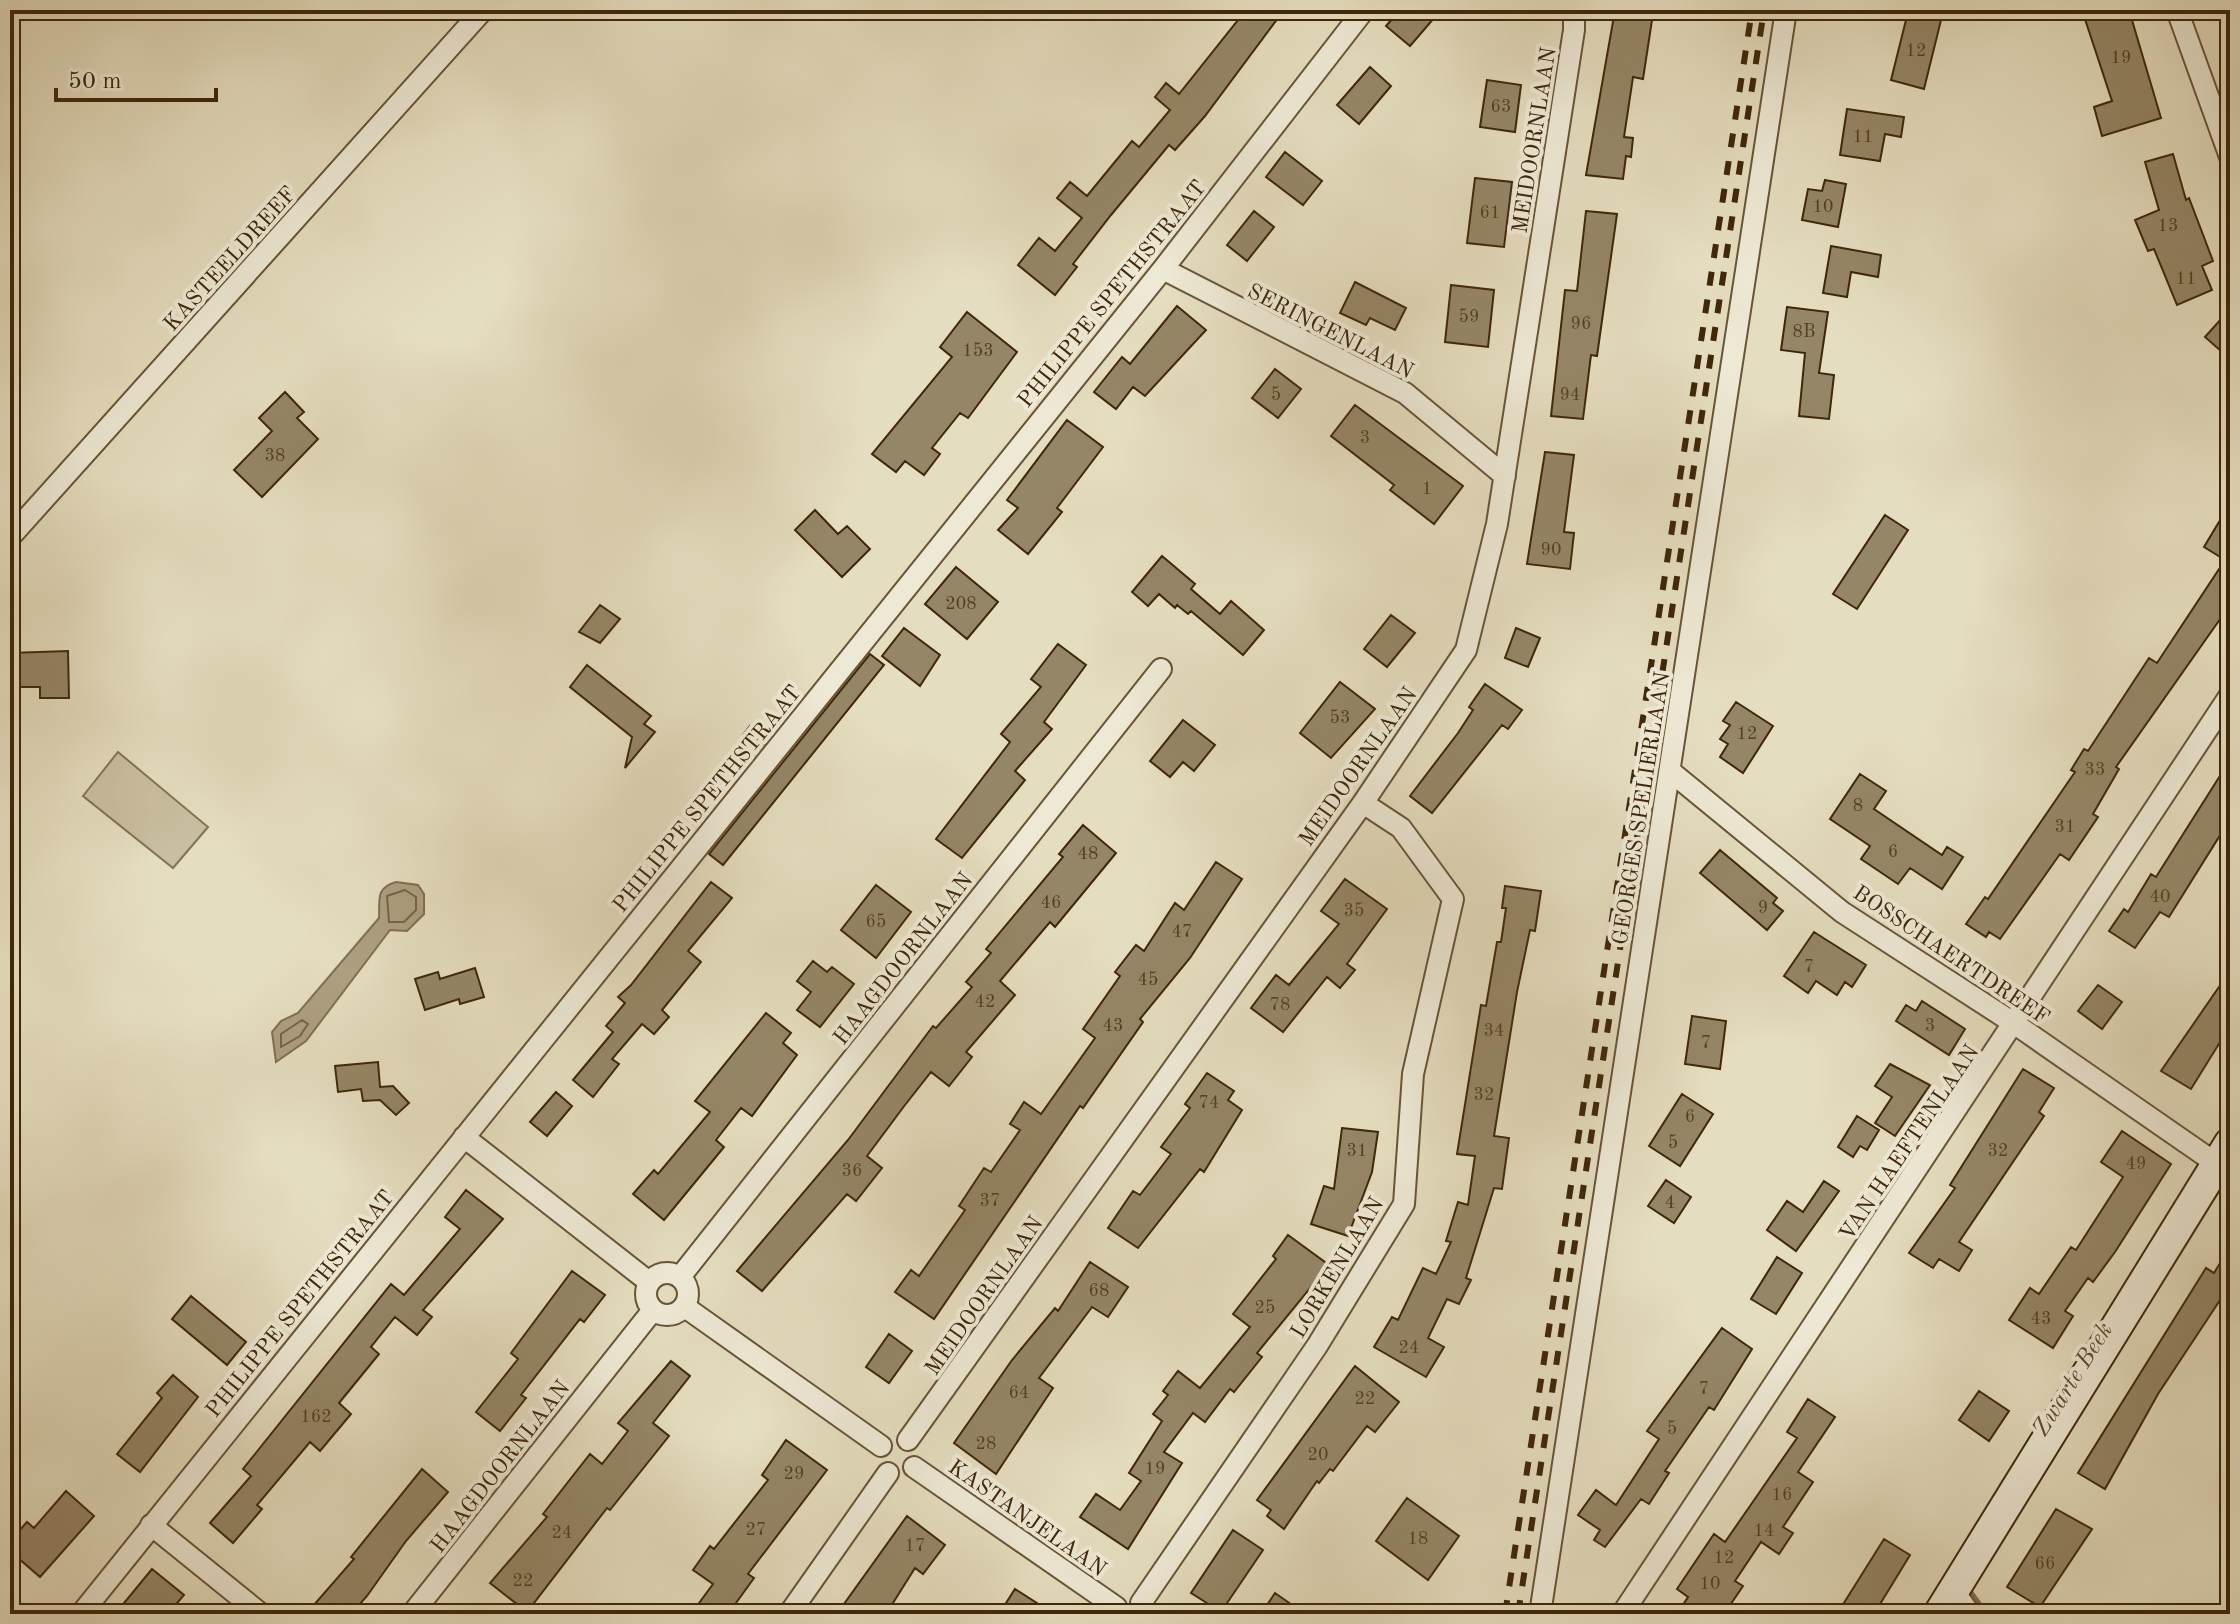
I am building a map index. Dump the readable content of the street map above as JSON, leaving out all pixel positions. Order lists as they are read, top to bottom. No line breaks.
{"streets":{"street":["MEIDOORNLAAN","KASTEELDREEF","PHILIPPE SPETHSTRAAT","SERINGENLAAN","GEORGES SPELIERLAAN","BOSSCHAERTDREEF","HAAGDOORNLAAN","VAN HAEFTENLAAN","LORKENLAAN","KASTANJELAAN"]},"crossings":[["MEIDOORNLAAN","SERINGENLAAN"],["MEIDOORNLAAN","LORKENLAAN"],["MEIDOORNLAAN","KASTANJELAAN"],["PHILIPPE SPETHSTRAAT","SERINGENLAAN"],["GEORGES SPELIERLAAN","BOSSCHAERTDREEF"],["BOSSCHAERTDREEF","VAN HAEFTENLAAN"]],"water":["Zwarte Beek"],"house_numbers":["12","19","63","11","10","61","13","11","59","96","8B","153","5","94","3","38","1","90","208","53","12","33","8","31","6","48","40","46","9","35","65","47","7","45","42","78","43","3","34","7","32","74","6","5","31","32","49","36","37","4","68","25","43","24","7","64","22","162","5","28","20","19","29","16","27","14","24","18","17","12","66","22","10"],"scale_bar":"50 m"}
